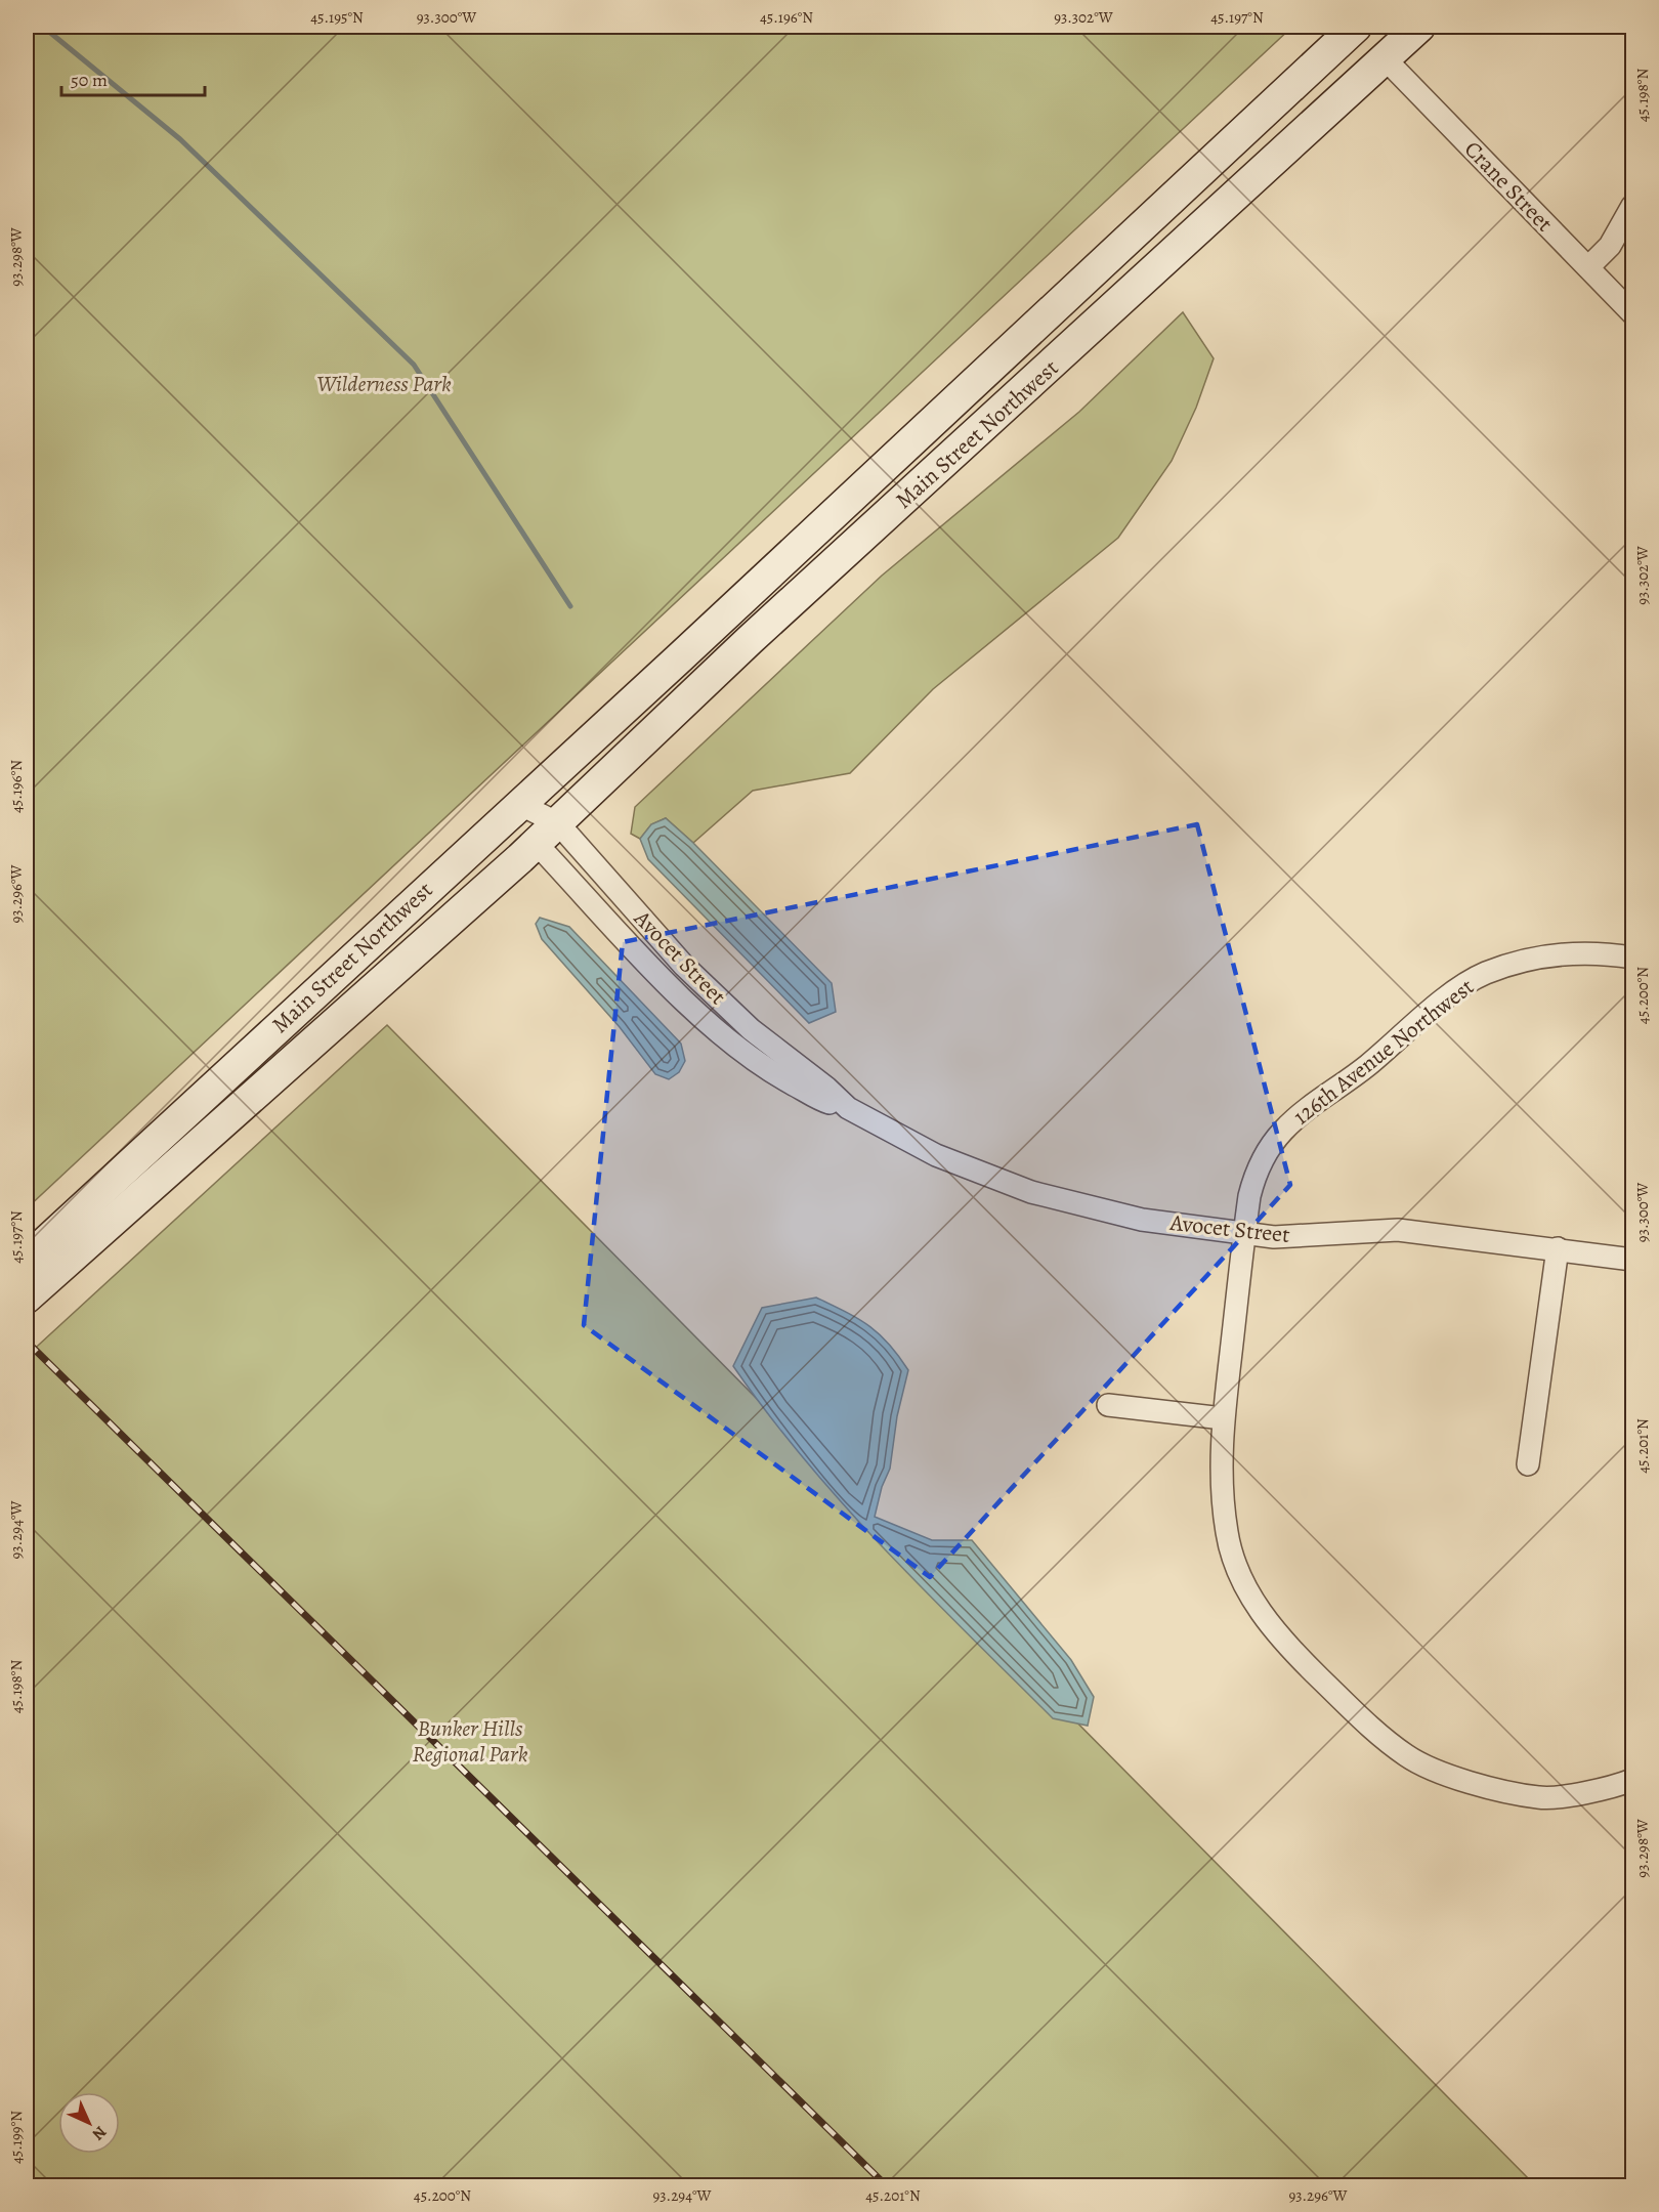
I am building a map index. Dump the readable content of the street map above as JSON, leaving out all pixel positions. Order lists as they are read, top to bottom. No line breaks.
{"streets":{"main road":["Main Street Northwest"],"street":["Crane Street","Avocet Street","126th Avenue Northwest"]},"crossings":[["Crane Street","Main Street Northwest"],["Main Street Northwest","Avocet Street"],["Avocet Street","126th Avenue Northwest"]],"parks":["Wilderness Park","Bunker Hills Regional Park"],"scale_bar":"50 m","north":"bottom right","coordinates":["45.195°N","93.300°W","45.196°N","93.302°W","45.197°N","45.198°N","93.298°W","93.296°W","45.200°N","45.201°N","93.294°W","45.199°N"]}
